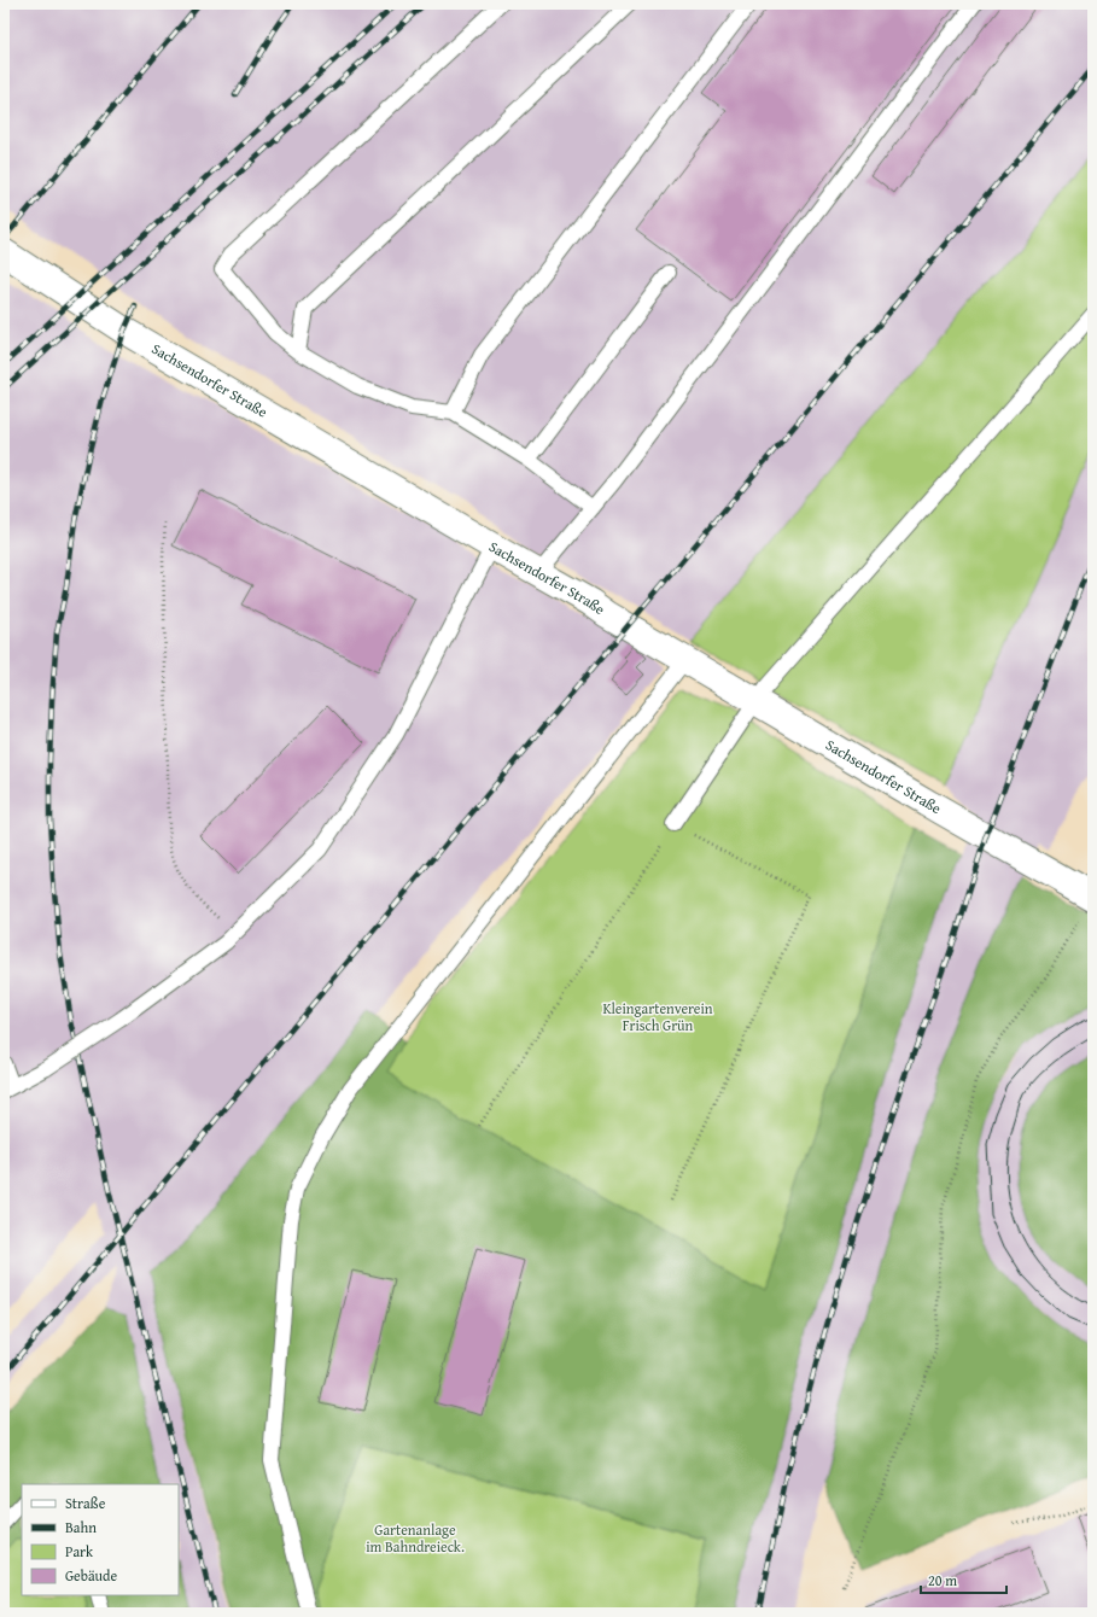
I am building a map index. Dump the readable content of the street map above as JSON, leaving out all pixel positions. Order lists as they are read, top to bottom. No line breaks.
{"streets":{"street":["Sachsendorfer Straße"]},"parks":["Kleingartenverein Frisch Grün","Gartenanlage im Bahndreieck."],"legend":["Straße","Bahn","Park","Gebäude"],"scale_bar":"20 m"}
